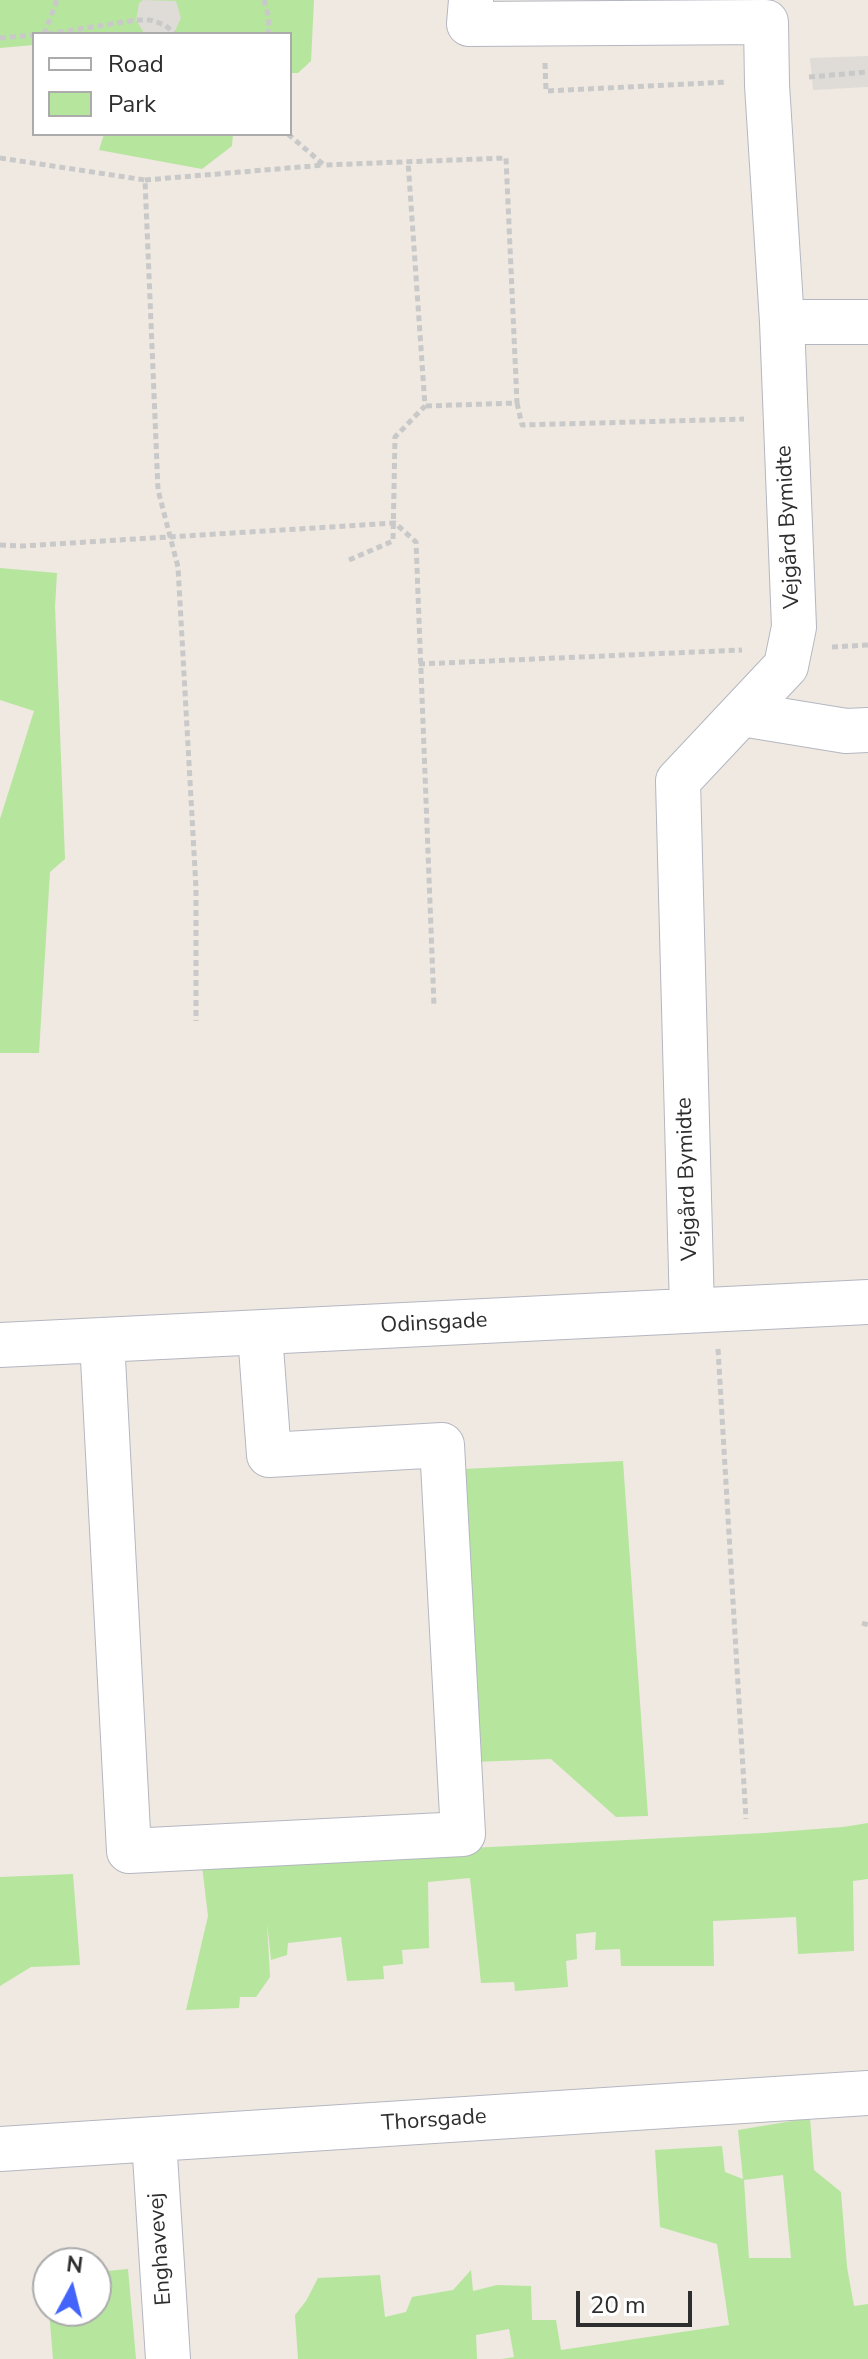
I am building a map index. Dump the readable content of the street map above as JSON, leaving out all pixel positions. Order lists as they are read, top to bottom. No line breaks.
{"streets":{"street":["Vejgård Bymidte","Odinsgade","Thorsgade","Enghavevej"]},"crossings":[["Vejgård Bymidte","Odinsgade"],["Thorsgade","Enghavevej"]],"legend":["Road","Park"],"scale_bar":"20 m","north":"top"}
